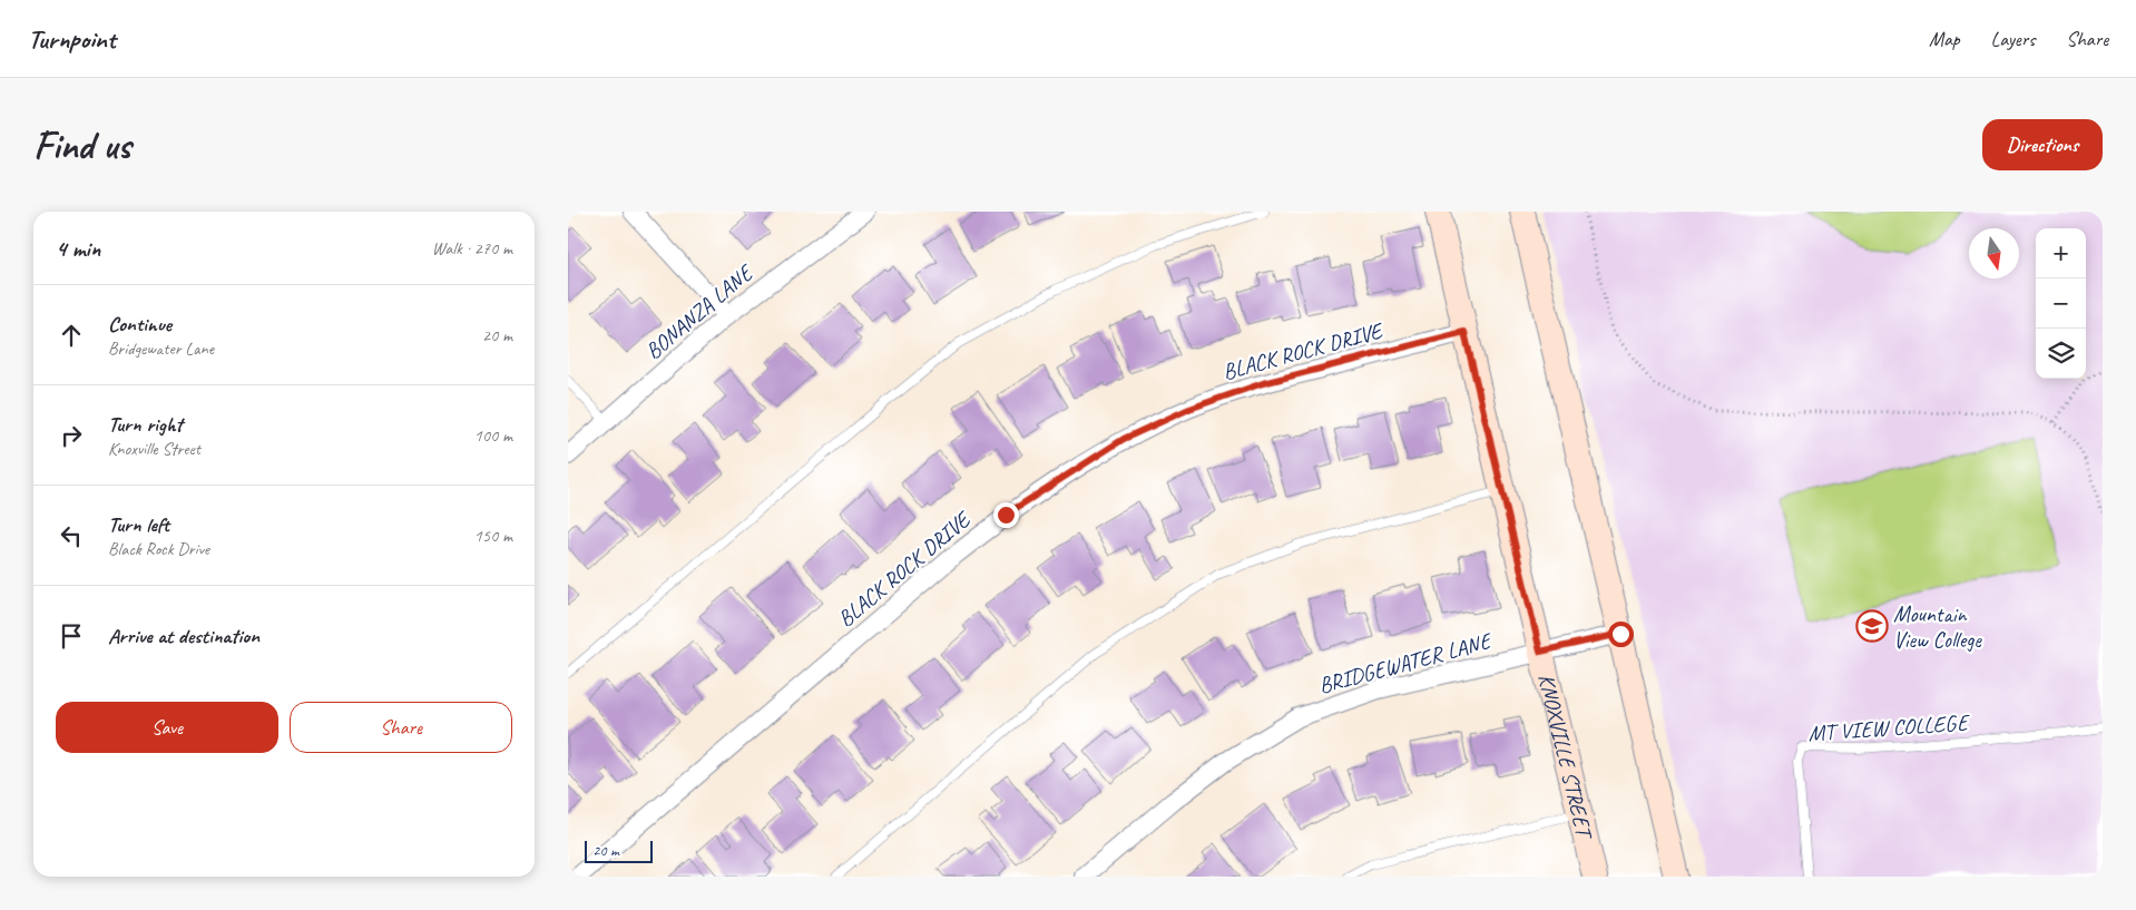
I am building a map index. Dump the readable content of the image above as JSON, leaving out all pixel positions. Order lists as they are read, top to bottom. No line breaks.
{"streets":{"street":["BONANZA LANE","BLACK ROCK DRIVE","BRIDGEWATER LANE","KNOXVILLE STREET"],"lane":["MT VIEW COLLEGE"]},"crossings":[["BLACK ROCK DRIVE","KNOXVILLE STREET"],["BRIDGEWATER LANE","KNOXVILLE STREET"]],"places":{"school or university":["Mountain View College"]},"scale_bar":"20 m","north":"bottom","page":{"header":"Turnpoint","nav":["Map","Layers","Share"],"buttons":["Directions",["Save","Share"]],"title":"Find us","heading":["4 min","Walk · 270 m"],"map_buttons":["+","−"],"list":[["Continue","Bridgewater Lane","20 m"],["Turn right","Knoxville Street","100 m"],["Turn left","Black Rock Drive","150 m"],"Arrive at destination"],"scale":"20 m"}}
